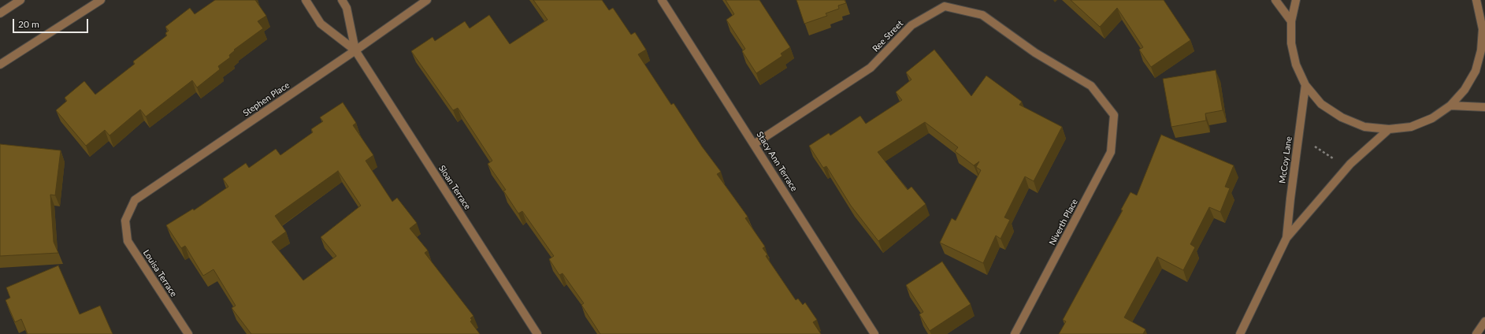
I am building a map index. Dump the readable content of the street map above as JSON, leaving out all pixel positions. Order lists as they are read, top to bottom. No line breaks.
{"streets":{"street":["Ree Street","Stephen Place","McCoy Lane","Stacy Ann Terrace","Sloan Terrace","Niverth Place","Louisa Terrace"]},"crossings":[["Ree Street","Stacy Ann Terrace"],["Ree Street","Niverth Place"],["Stephen Place","Sloan Terrace"],["Stephen Place","Louisa Terrace"]],"scale_bar":"20 m"}
